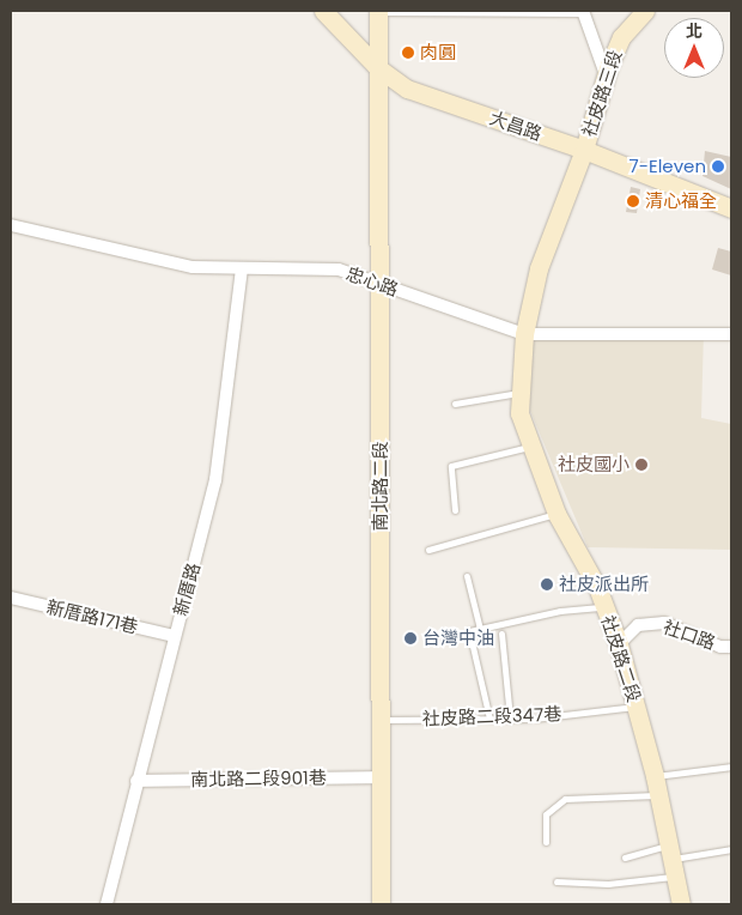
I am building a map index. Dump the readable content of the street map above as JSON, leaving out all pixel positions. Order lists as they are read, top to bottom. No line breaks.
{"streets":{"street":["社皮路三段","大昌路","忠心路","南北路二段","新厝路","新厝路171巷","社口路","社皮路二段","南北路二段901巷"],"lane":["社皮路二段347巷"]},"crossings":[["社皮路三段","大昌路"],["社皮路三段","社皮路二段"],["大昌路","南北路二段"],["大昌路","社皮路二段"],["忠心路","南北路二段"],["忠心路","新厝路"],["忠心路","社皮路二段"],["南北路二段","社皮路二段347巷"],["南北路二段","南北路二段901巷"],["新厝路","新厝路171巷"],["新厝路","南北路二段901巷"],["社口路","社皮路二段"],["社皮路二段","社皮路二段347巷"]],"places":["肉圓","7-Eleven","清心福全","社皮國小","社皮派出所","台灣中油"],"north":"top"}
